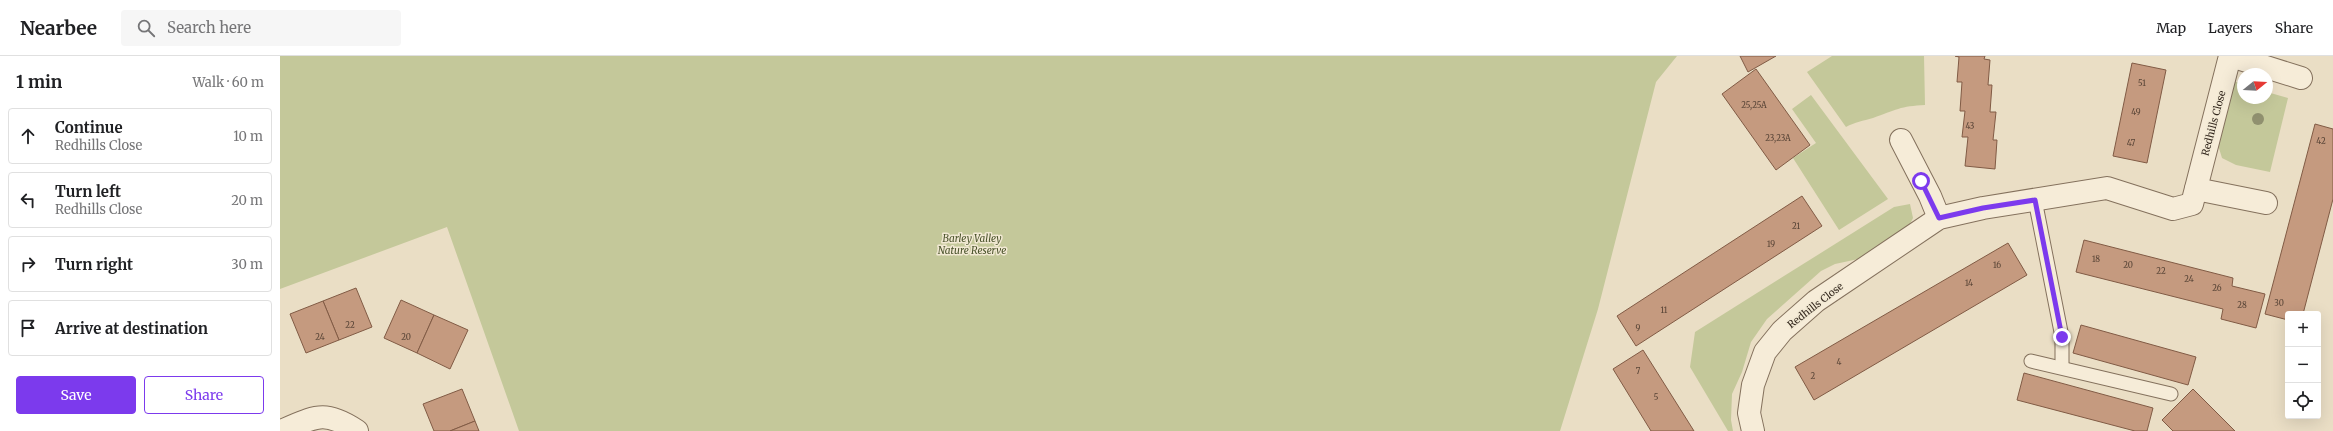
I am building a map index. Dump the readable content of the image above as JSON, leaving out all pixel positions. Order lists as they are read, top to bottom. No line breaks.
{"streets":{"street":["Redhills Close"]},"parks":["Barley Valley Nature Reserve"],"house_numbers":["51","25,25A","49","43","23,23A","42","47","21","19","18","16","20","22","24","14","26","30","28","11","22","9","24","20","4","7","2","5"],"north":"right","page":{"header":"Nearbee","search":"Search here","nav":["Map","Layers","Share"],"heading":["1 min","Walk · 60 m"],"list":[["Continue","Redhills Close","10 m"],["Turn left","Redhills Close","20 m"],["Turn right","30 m"],"Arrive at destination"],"map_buttons":["+","−"],"buttons":["Save","Share"]}}
